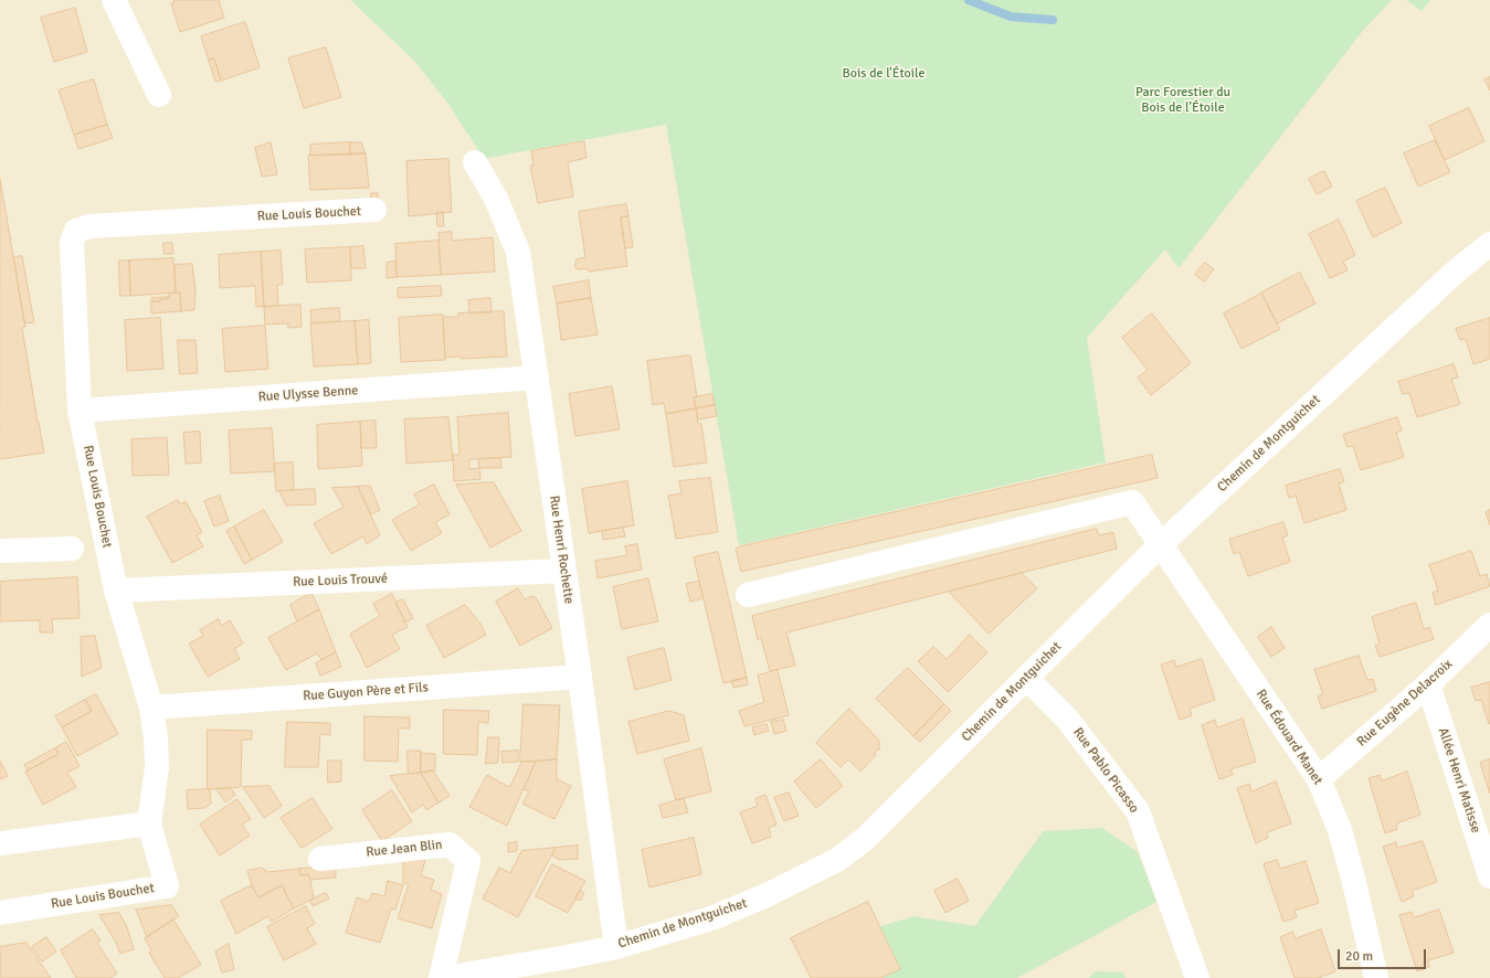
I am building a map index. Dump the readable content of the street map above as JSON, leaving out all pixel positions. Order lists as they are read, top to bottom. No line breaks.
{"streets":{"street":["Rue Louis Bouchet","Rue Ulysse Benne","Chemin de Montguichet","Rue Henri Rochette","Rue Louis Trouvé","Rue Guyon Père et Fils","Rue Eugène Delacroix","Rue Édouard Manet","Rue Pablo Picasso","Allée Henri Matisse","Rue Jean Blin"]},"crossings":[["Rue Louis Bouchet","Rue Ulysse Benne"],["Rue Louis Bouchet","Rue Louis Trouvé"],["Rue Louis Bouchet","Rue Guyon Père et Fils"],["Rue Ulysse Benne","Rue Henri Rochette"],["Chemin de Montguichet","Rue Henri Rochette"],["Chemin de Montguichet","Rue Édouard Manet"],["Chemin de Montguichet","Rue Pablo Picasso"],["Chemin de Montguichet","Rue Jean Blin"],["Rue Henri Rochette","Rue Louis Trouvé"],["Rue Henri Rochette","Rue Guyon Père et Fils"],["Rue Eugène Delacroix","Rue Édouard Manet"],["Rue Eugène Delacroix","Allée Henri Matisse"]],"parks":["Bois de l'Étoile","Parc Forestier du Bois de l’Étoile"],"scale_bar":"20 m"}
